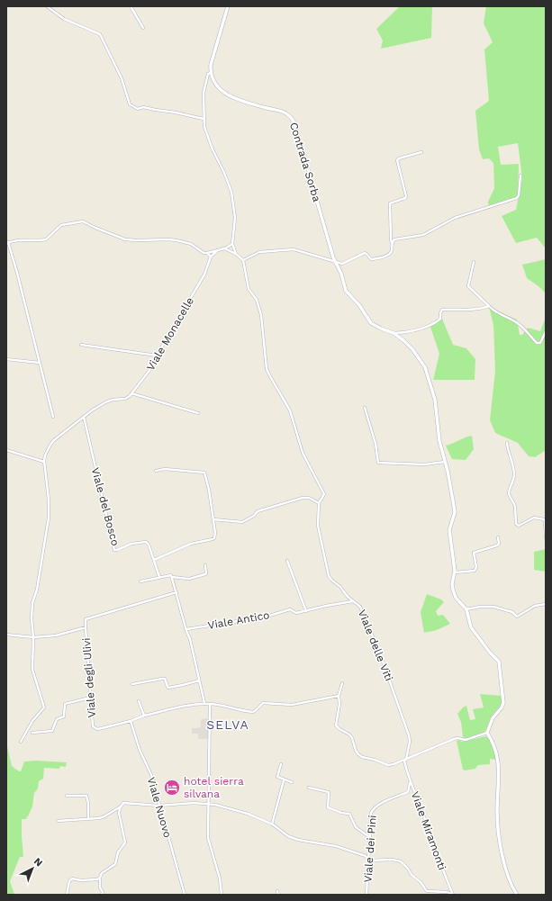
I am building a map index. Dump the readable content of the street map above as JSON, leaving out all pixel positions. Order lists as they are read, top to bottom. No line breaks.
{"streets":{"street":["Contrada Sorba","Viale Monacelle","Viale del Bosco","Viale Antico","Viale delle Viti","Viale degli Ulivi","Viale Nuovo","Viale Miramonti","Viale dei Pini"]},"crossings":[["Viale Antico","Viale delle Viti"],["Viale delle Viti","Viale Miramonti"],["Viale degli Ulivi","Viale Nuovo"],["Viale Miramonti","Viale dei Pini"]],"districts":["SELVA"],"places":{"hotel":["hotel sierra silvana"]},"north":"top right"}
